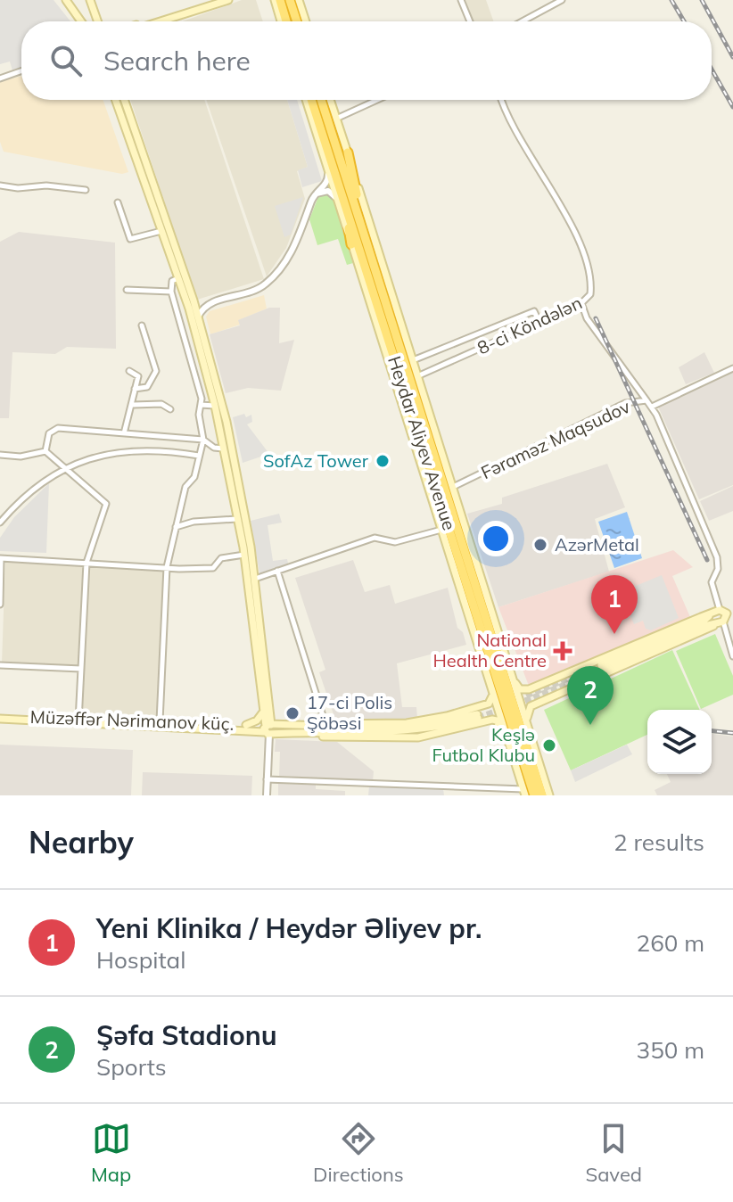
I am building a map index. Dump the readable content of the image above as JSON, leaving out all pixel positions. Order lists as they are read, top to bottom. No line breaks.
{"streets":{"highway":["Heydar Aliyev Avenue"],"main road":["Müzəffər Nərimanov küç."],"street":["8-ci Köndələn","Fəraməz Maqsudov"]},"places":{"other":["SofAz Tower","AzərMetal","17-ci Polis Şöbəsi","Keşlə Futbol Klubu"],"health":["National Health Centre"]},"page":{"search":"Search here","pins":["1","2"],"heading":["Nearby","2 results"],"list":[{"mark":"1","name":"Yeni Klinika / Heydər Əliyev pr.","note":"Hospital","value":"260 m"},{"mark":"2","name":"Şəfa Stadionu","note":"Sports","value":"350 m"}],"nav":["Map","Directions","Saved"]}}
